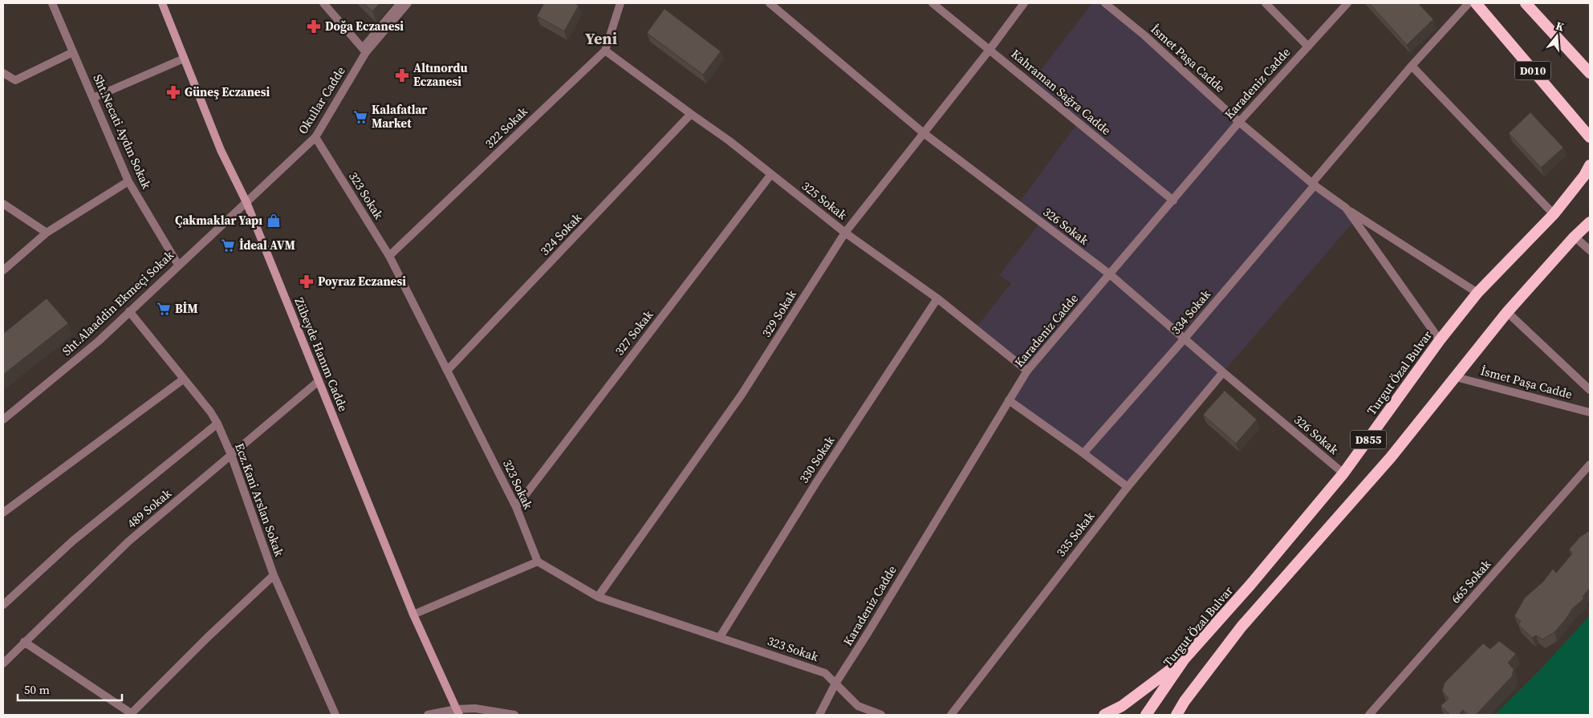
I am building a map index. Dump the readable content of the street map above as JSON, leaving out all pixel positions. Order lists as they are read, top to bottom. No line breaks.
{"streets":{"highway":["D010","Turgut Özal Bulvar","D855"],"main road":["Zübeyde Hanım Cadde"],"street":["İsmet Paşa Cadde","Karadeniz Cadde","Kahraman Sağra Cadde","Okullar Cadde","322 Sokak","Sht.Necati Aydın Sokak","323 Sokak","325 Sokak","326 Sokak","324 Sokak","Sht.Alaaddin Ekmeçi Sokak","334 Sokak","329 Sokak","327 Sokak","330 Sokak","Ecz.Kani Arslan Sokak","489 Sokak","335 Sokak","665 Sokak"]},"crossings":[["İsmet Paşa Cadde","Karadeniz Cadde"],["İsmet Paşa Cadde","334 Sokak"],["İsmet Paşa Cadde","Turgut Özal Bulvar"],["İsmet Paşa Cadde","D855"],["Karadeniz Cadde","Kahraman Sağra Cadde"],["Karadeniz Cadde","323 Sokak"],["Karadeniz Cadde","325 Sokak"],["Karadeniz Cadde","326 Sokak"],["Kahraman Sağra Cadde","329 Sokak"],["Okullar Cadde","323 Sokak"],["Okullar Cadde","Sht.Alaaddin Ekmeçi Sokak"],["Okullar Cadde","Zübeyde Hanım Cadde"],["322 Sokak","323 Sokak"],["322 Sokak","325 Sokak"],["Sht.Necati Aydın Sokak","Sht.Alaaddin Ekmeçi Sokak"],["323 Sokak","324 Sokak"],["323 Sokak","329 Sokak"],["323 Sokak","327 Sokak"],["323 Sokak","330 Sokak"],["325 Sokak","324 Sokak"],["325 Sokak","329 Sokak"],["325 Sokak","327 Sokak"],["325 Sokak","330 Sokak"],["326 Sokak","334 Sokak"],["326 Sokak","329 Sokak"],["326 Sokak","Turgut Özal Bulvar"],["326 Sokak","335 Sokak"],["Sht.Alaaddin Ekmeçi Sokak","Zübeyde Hanım Cadde"],["Sht.Alaaddin Ekmeçi Sokak","Ecz.Kani Arslan Sokak"],["Zübeyde Hanım Cadde","489 Sokak"],["Ecz.Kani Arslan Sokak","489 Sokak"]],"districts":["Yeni"],"places":{"pharmacy":["Doğa Eczanesi","Altınordu Eczanesi","Güneş Eczanesi","Poyraz Eczanesi"],"supermarket":["Kalafatlar Market","İdeal AVM","BİM"],"shop":["Çakmaklar Yapı"]},"scale_bar":"50 m","north":"top"}
